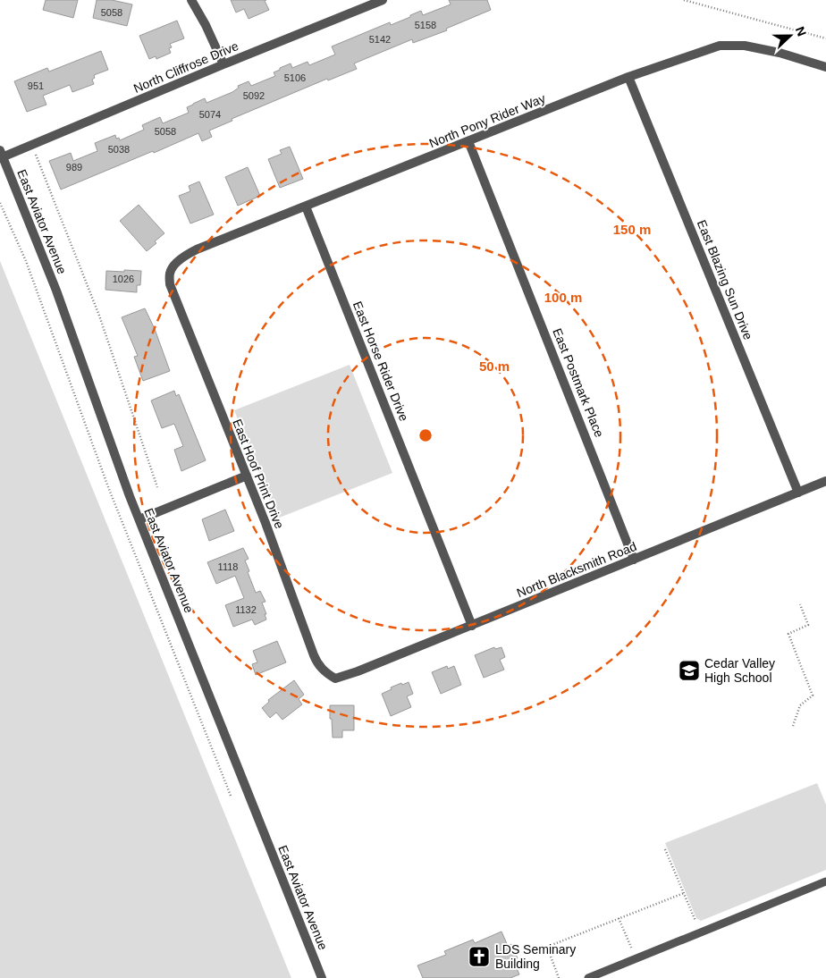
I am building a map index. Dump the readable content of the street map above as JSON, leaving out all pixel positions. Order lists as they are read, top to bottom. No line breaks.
{"streets":{"street":["North Cliffrose Drive","North Pony Rider Way","East Aviator Avenue","East Blazing Sun Drive","East Horse Rider Drive","East Postmark Place","East Hoof Print Drive","North Blacksmith Road"]},"crossings":[["North Cliffrose Drive","East Aviator Avenue"],["North Pony Rider Way","East Blazing Sun Drive"],["North Pony Rider Way","East Horse Rider Drive"],["North Pony Rider Way","East Postmark Place"],["North Pony Rider Way","East Hoof Print Drive"],["East Blazing Sun Drive","North Blacksmith Road"],["East Horse Rider Drive","North Blacksmith Road"],["East Postmark Place","North Blacksmith Road"],["East Hoof Print Drive","North Blacksmith Road"]],"places":{"school or university":["Cedar Valley High School"],"church":["LDS Seminary Building"]},"house_numbers":["5058","5158","5142","5106","951","5092","5074","5058","5038","989","1026","1118","1132"],"north":"right","rings":["150 m","100 m","50 m"]}
